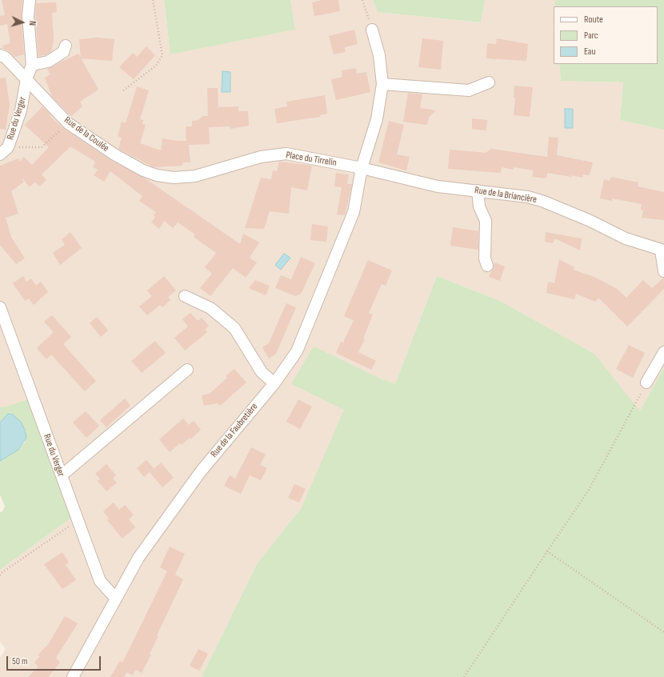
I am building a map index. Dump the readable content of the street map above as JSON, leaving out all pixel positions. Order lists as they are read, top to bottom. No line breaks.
{"streets":{"street":["Rue du Verger","Rue de la Coulée","Place du Tirrelin","Rue de la Briancière","Rue de la Faubretière"]},"crossings":[["Rue du Verger","Rue de la Coulée"],["Rue du Verger","Rue de la Faubretière"],["Rue de la Coulée","Place du Tirrelin"],["Place du Tirrelin","Rue de la Briancière"],["Place du Tirrelin","Rue de la Faubretière"],["Rue de la Briancière","Rue de la Faubretière"]],"legend":["Route","Parc","Eau"],"scale_bar":"50 m","north":"right"}
